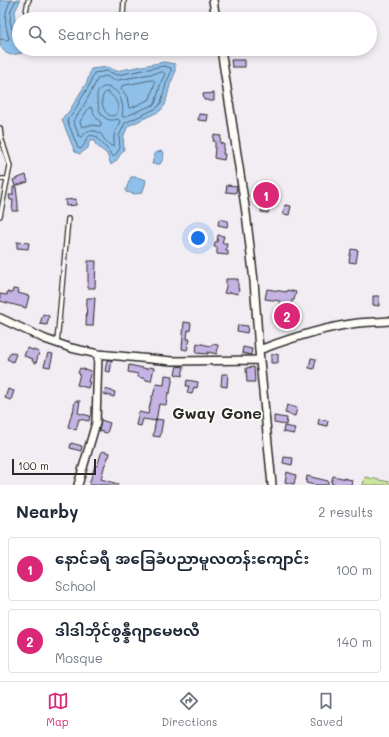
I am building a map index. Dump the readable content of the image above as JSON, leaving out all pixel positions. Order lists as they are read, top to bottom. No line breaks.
{"districts":["Gway Gone"],"scale_bar":"100 m","page":{"search":"Search here","pins":["1","2"],"scale":"100 m","heading":["Nearby","2 results"],"list":[{"mark":"1","name":"နောင်ခရီ အခြေခံပညာမူလတန်းကျောင်း","note":"School","value":"100 m"},{"mark":"2","name":"ဒါဒါဘိုင်စွန္နီဂျာမေဗလီ","note":"Mosque","value":"140 m"}],"nav":["Map","Directions","Saved"]}}
